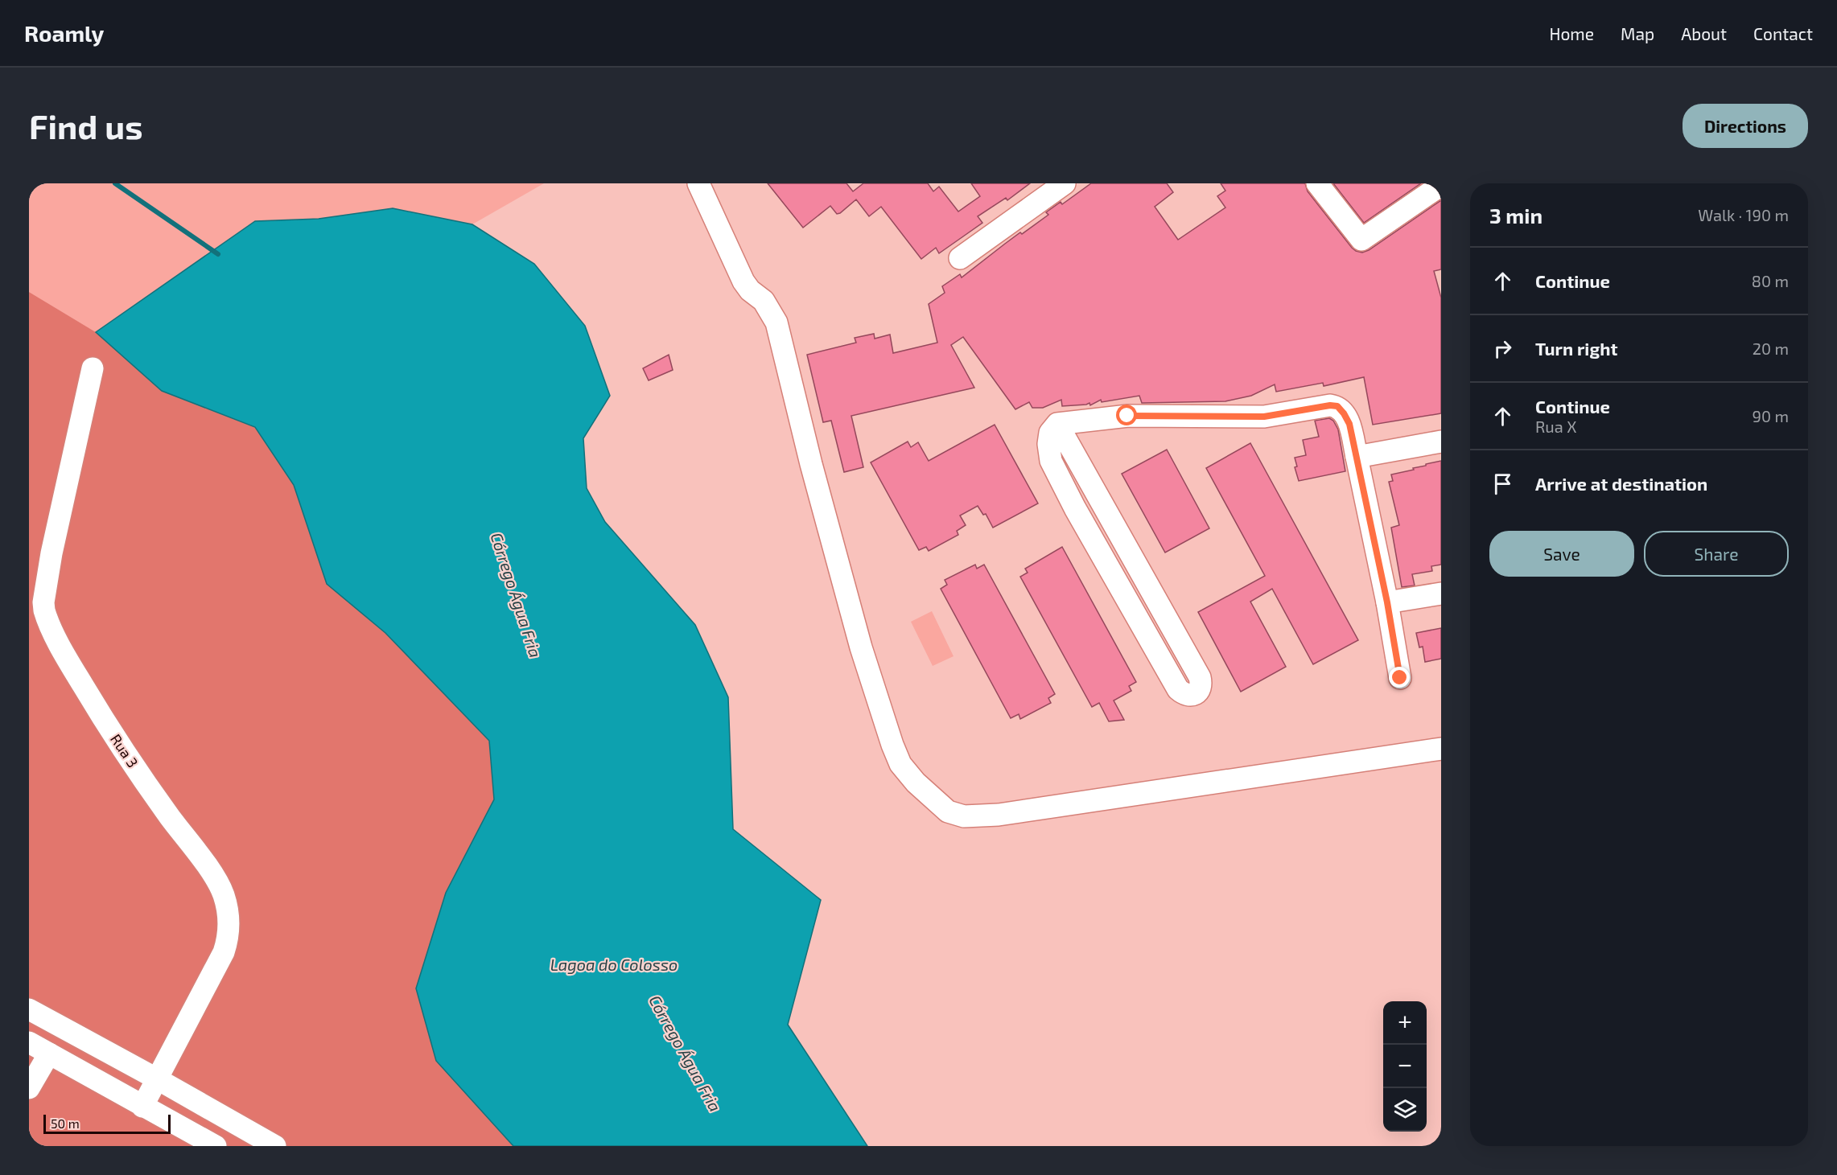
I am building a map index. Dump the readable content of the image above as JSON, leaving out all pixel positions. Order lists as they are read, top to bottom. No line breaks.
{"streets":{"street":["Rua 3"]},"water":["Córrego Água Fria","Lagoa do Colosso"],"scale_bar":"50 m","page":{"header":"Roamly","nav":["Home","Map","About","Contact"],"buttons":["Directions",["Save","Share"]],"title":"Find us","heading":["3 min","Walk · 190 m"],"list":[["Continue","80 m"],["Turn right","20 m"],["Continue","Rua X","90 m"],"Arrive at destination"],"map_buttons":["+","−"],"scale":"50 m"}}
